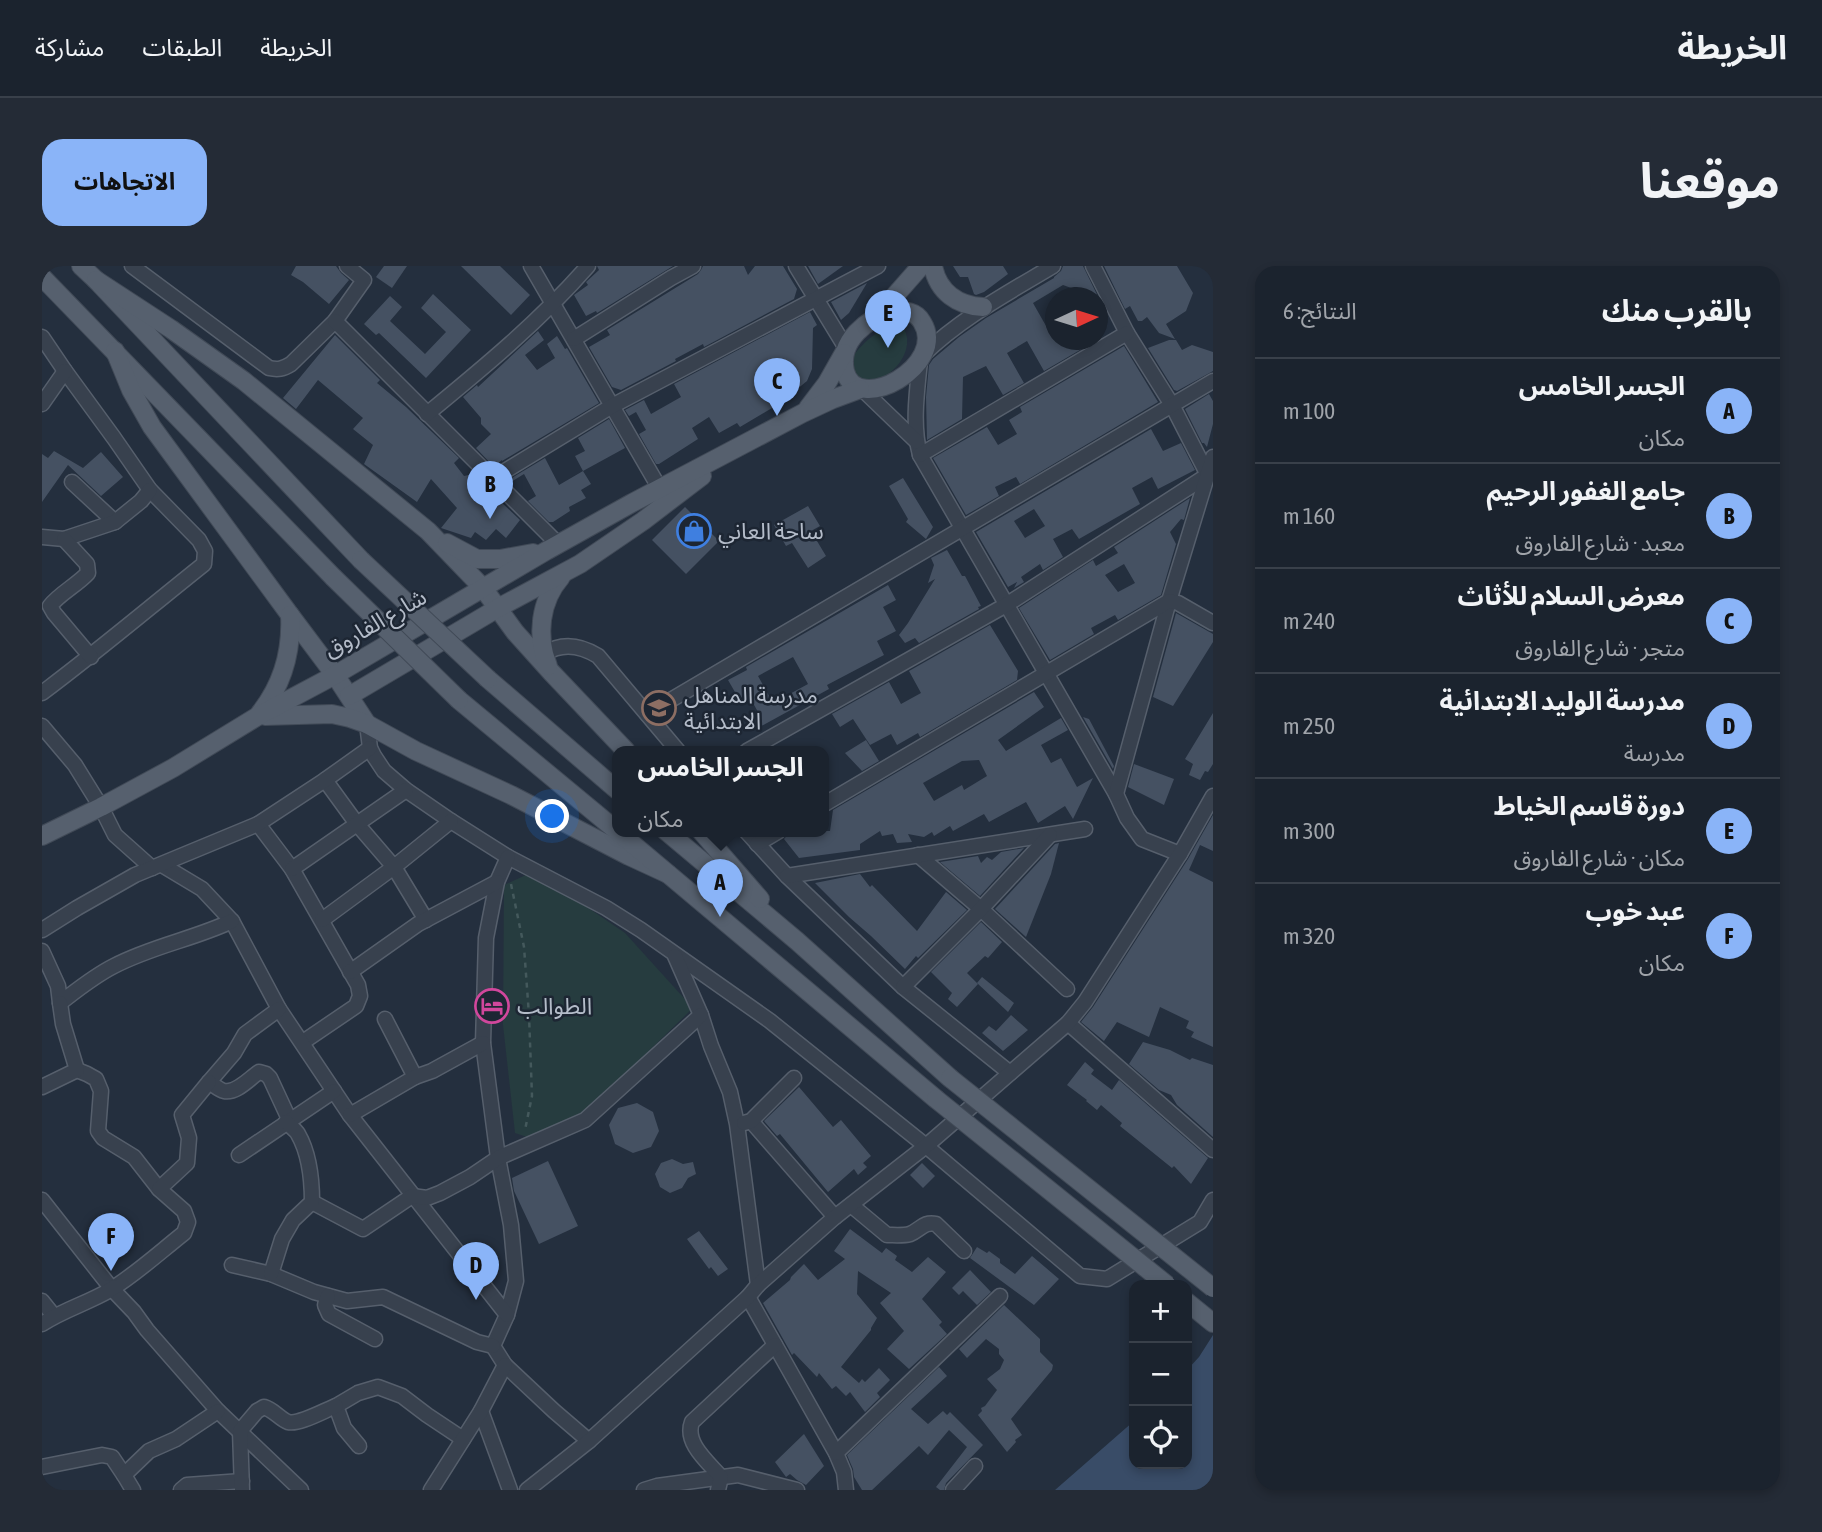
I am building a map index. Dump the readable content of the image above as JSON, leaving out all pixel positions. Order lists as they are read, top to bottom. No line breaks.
{"streets":{"main road":["شارع الفاروق"]},"places":{"shop":["ساحة العاني"],"school or university":["مدرسة المناهل الابتدائية"],"hotel":["الطوالب"]},"north":"right","page":{"header":"الخريطة","nav":["الخريطة","الطبقات","مشاركة"],"title":"موقعنا","buttons":"الاتجاهات","heading":["بالقرب منك","النتائج: 6"],"pins":["E","C","B","A","F","D"],"list":[{"mark":"A","name":"الجسر الخامس","note":"مكان","value":"100 m"},{"mark":"B","name":"جامع الغفور الرحيم","note":"معبد · شارع الفاروق","value":"160 m"},{"mark":"C","name":"معرض السلام للأثاث","note":"متجر · شارع الفاروق","value":"240 m"},{"mark":"D","name":"مدرسة الوليد الابتدائية","note":"مدرسة","value":"250 m"},{"mark":"E","name":"دورة قاسم الخياط","note":"مكان · شارع الفاروق","value":"300 m"},{"mark":"F","name":"عبد خوب","note":"مكان","value":"320 m"}],"popup":["الجسر الخامس","مكان"],"map_buttons":["+","−"]}}
